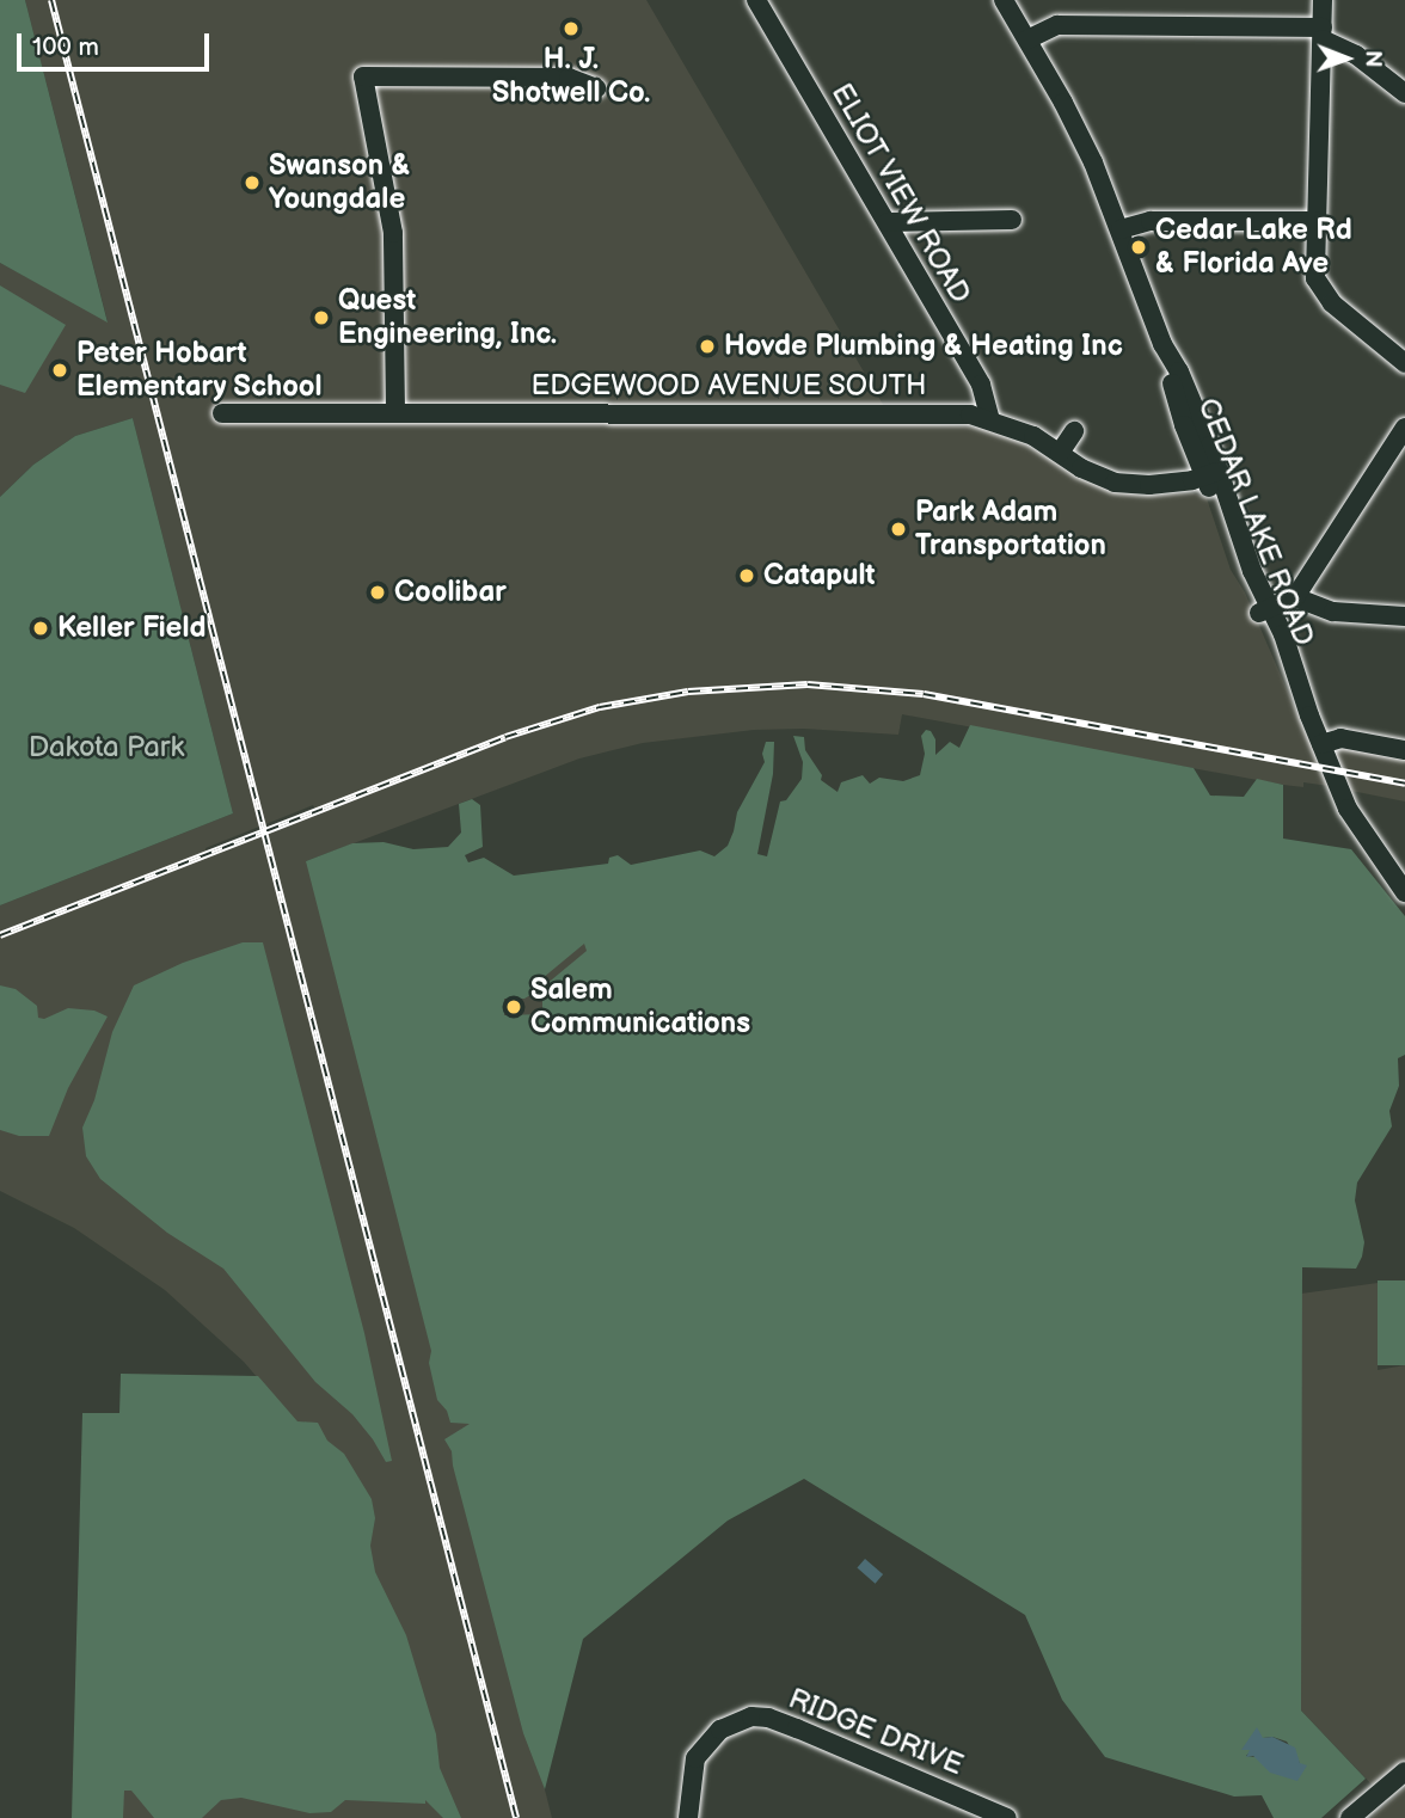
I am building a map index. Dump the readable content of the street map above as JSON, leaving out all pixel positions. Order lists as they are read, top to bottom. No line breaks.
{"streets":{"street":["ELIOT VIEW ROAD","EDGEWOOD AVENUE SOUTH","CEDAR LAKE ROAD","RIDGE DRIVE"]},"crossings":[["ELIOT VIEW ROAD","EDGEWOOD AVENUE SOUTH"],["EDGEWOOD AVENUE SOUTH","CEDAR LAKE ROAD"]],"parks":["Dakota Park"],"places":["H. J. Shotwell Co.","Swanson & Youngdale","Cedar Lake Rd & Florida Ave","Quest Engineering, Inc.","Hovde Plumbing & Heating Inc","Peter Hobart Elementary School","Park Adam Transportation","Catapult","Coolibar","Keller Field","Salem Communications"],"scale_bar":"100 m","north":"right"}
